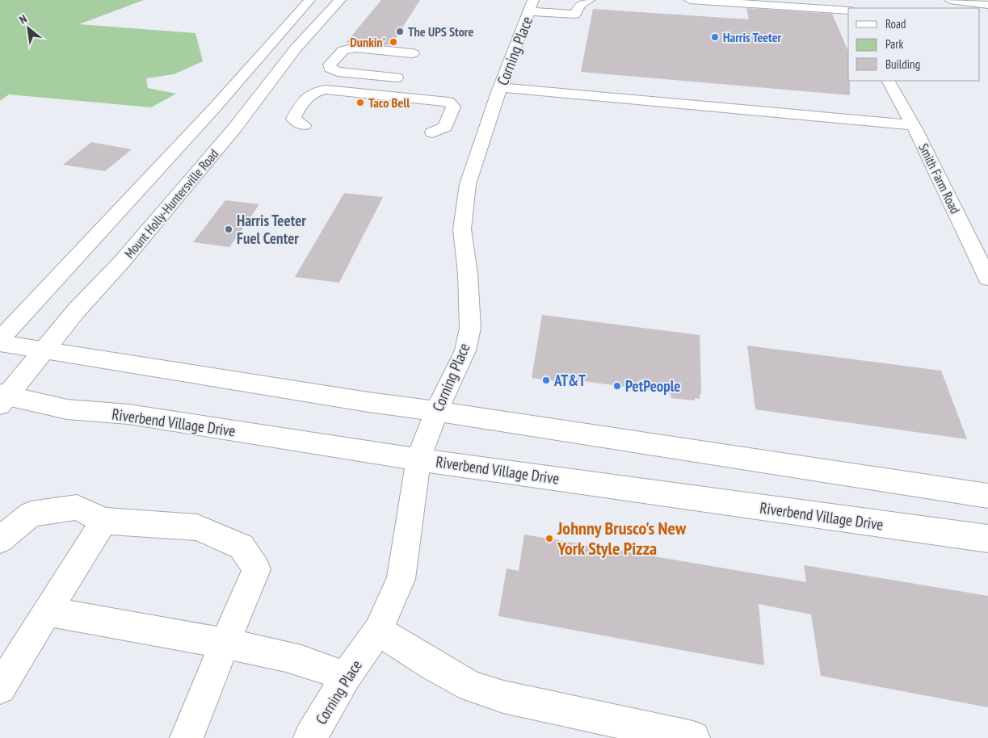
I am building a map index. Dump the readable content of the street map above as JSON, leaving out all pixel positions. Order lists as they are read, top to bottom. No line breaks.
{"streets":{"street":["Corning Place","Smith Farm Road","Mount Holly-Huntersville Road","Riverbend Village Drive"]},"crossings":[["Corning Place","Riverbend Village Drive"],["Mount Holly-Huntersville Road","Riverbend Village Drive"]],"places":["The UPS Store","Harris Teeter","Dunkin'","Taco Bell","Harris Teeter Fuel Center","AT&T","PetPeople","Johnny Brusco's New York Style Pizza"],"legend":["Road","Park","Building"],"north":"top left"}
